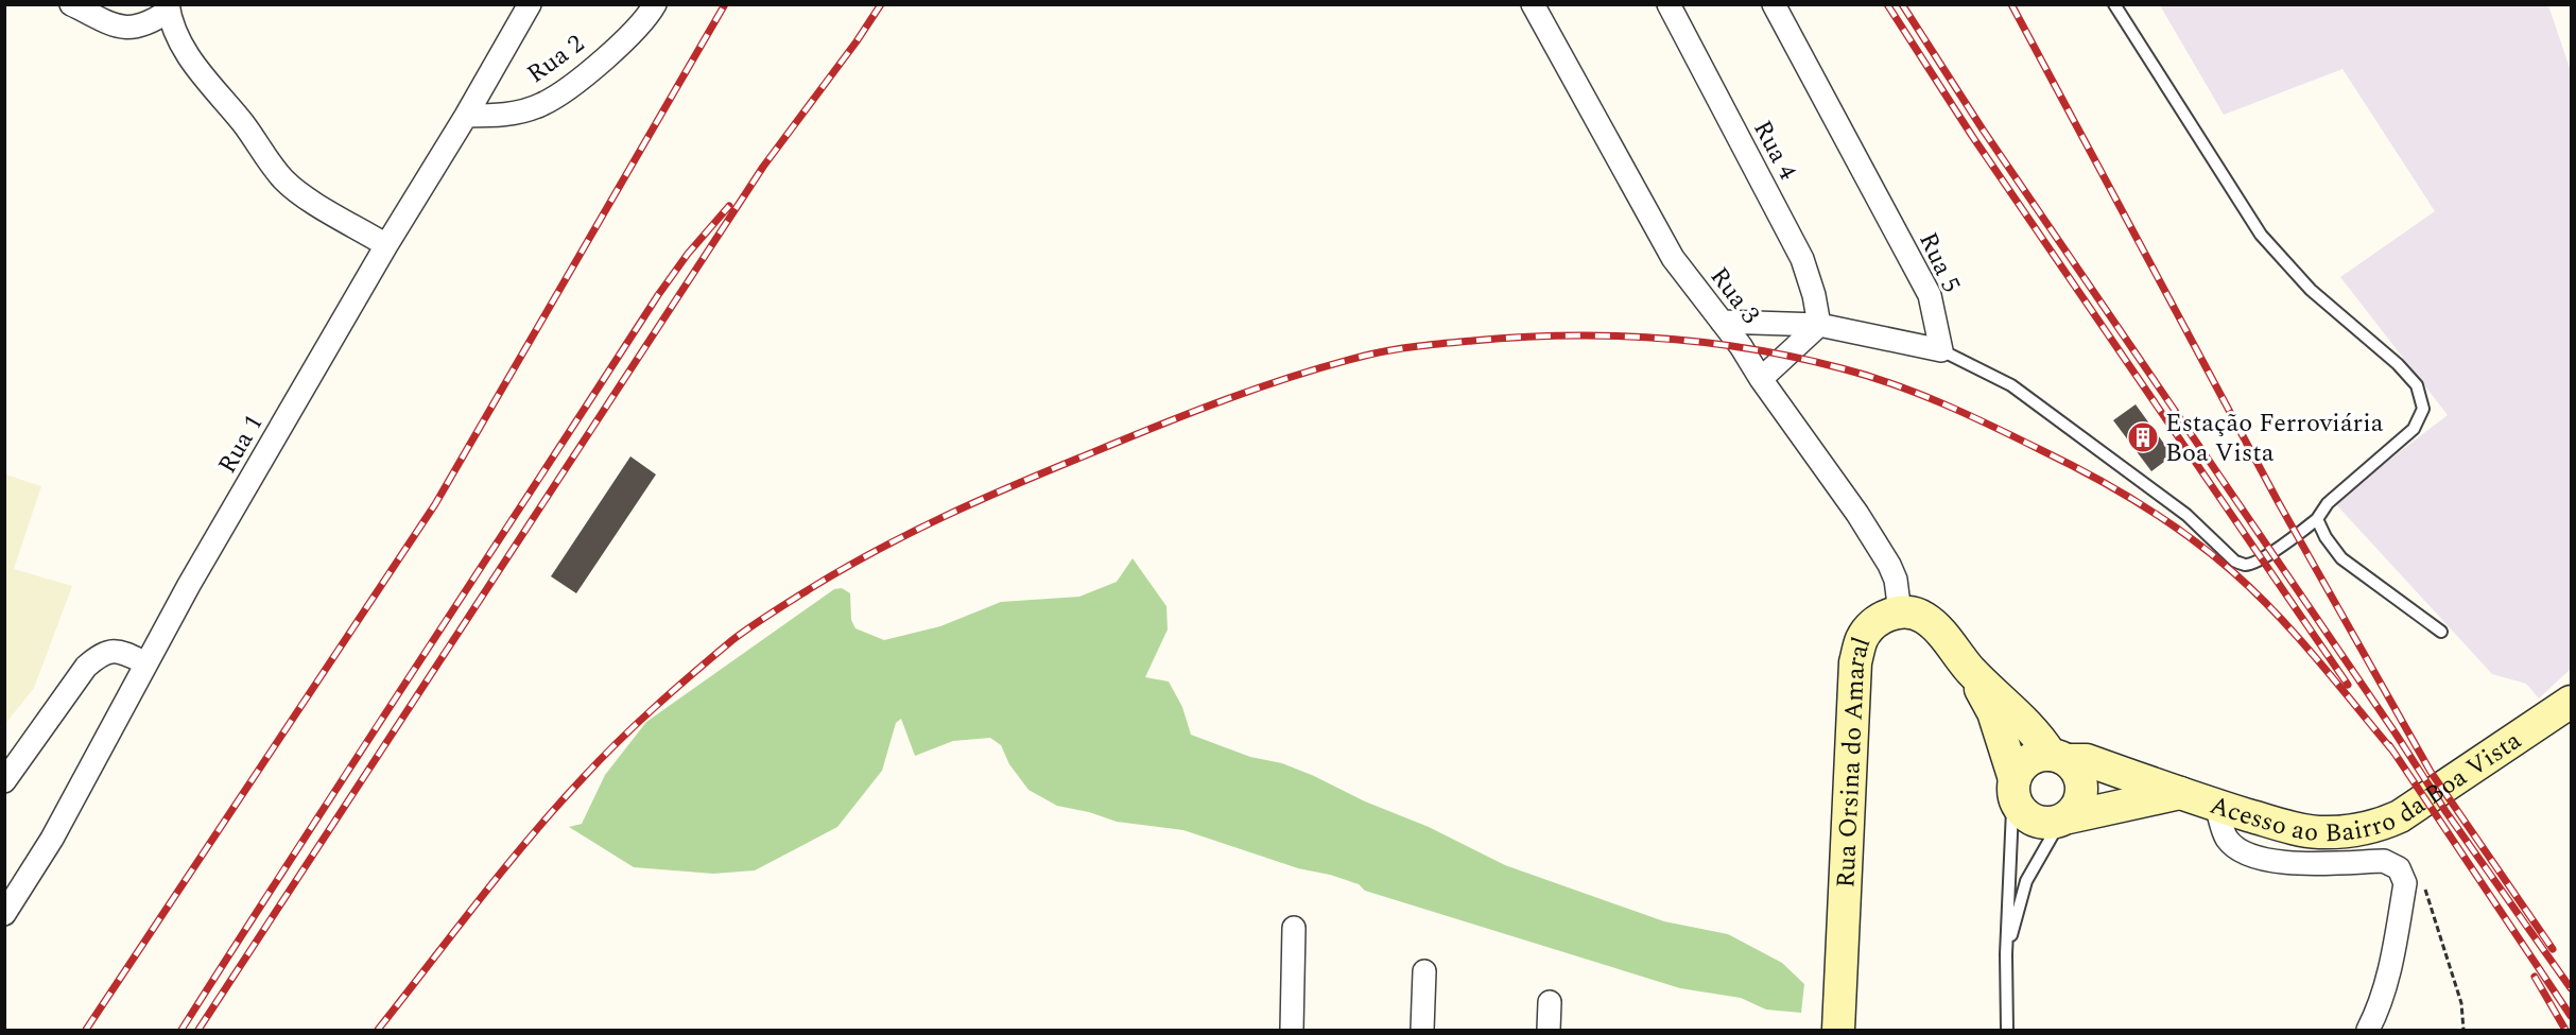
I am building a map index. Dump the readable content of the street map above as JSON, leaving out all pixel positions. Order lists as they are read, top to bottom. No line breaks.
{"streets":{"street":["Rua 2","Rua 4","Rua 5","Rua 3","Rua 1","Rua Orsina do Amaral","Acesso ao Bairro da Boa Vista"]},"crossings":[["Rua 2","Rua 1"],["Rua 3","Rua Orsina do Amaral"]],"places":{"building":["Estação Ferroviária Boa Vista"]}}
